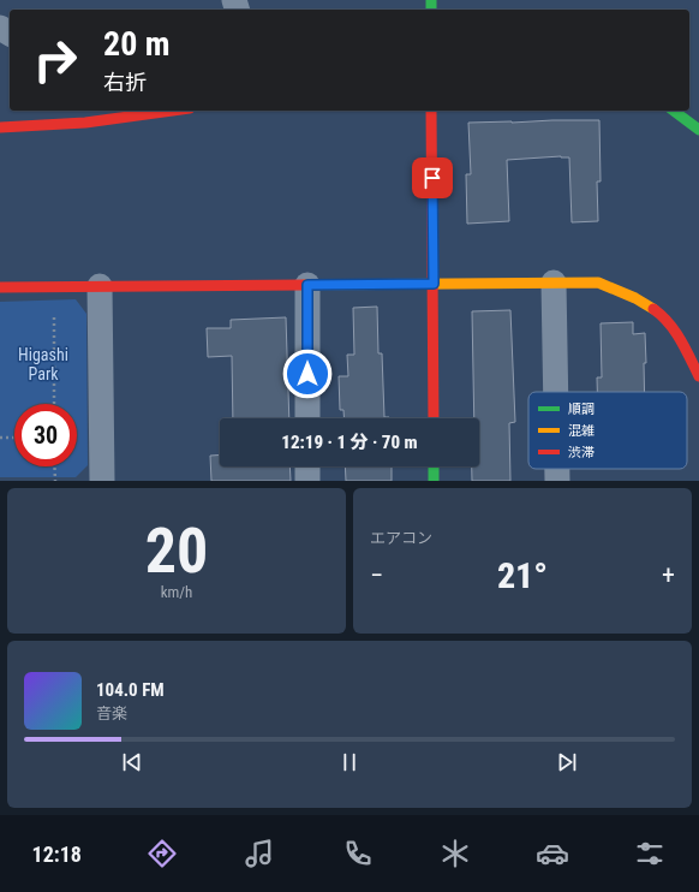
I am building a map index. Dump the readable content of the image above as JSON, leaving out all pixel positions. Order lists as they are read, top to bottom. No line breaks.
{"parks":["Higashi Park"],"legend":["順調","混雑","渋滞"],"page":{"turn":["20 m","右折"],"limit":"30","trip":"12:19 · 1 分 · 70 m","tile":[["20","km/h"],"エアコン"],"heat":["−","21°","+"],"song":["104.0 FM","音楽"],"tabs":"12:18"}}
